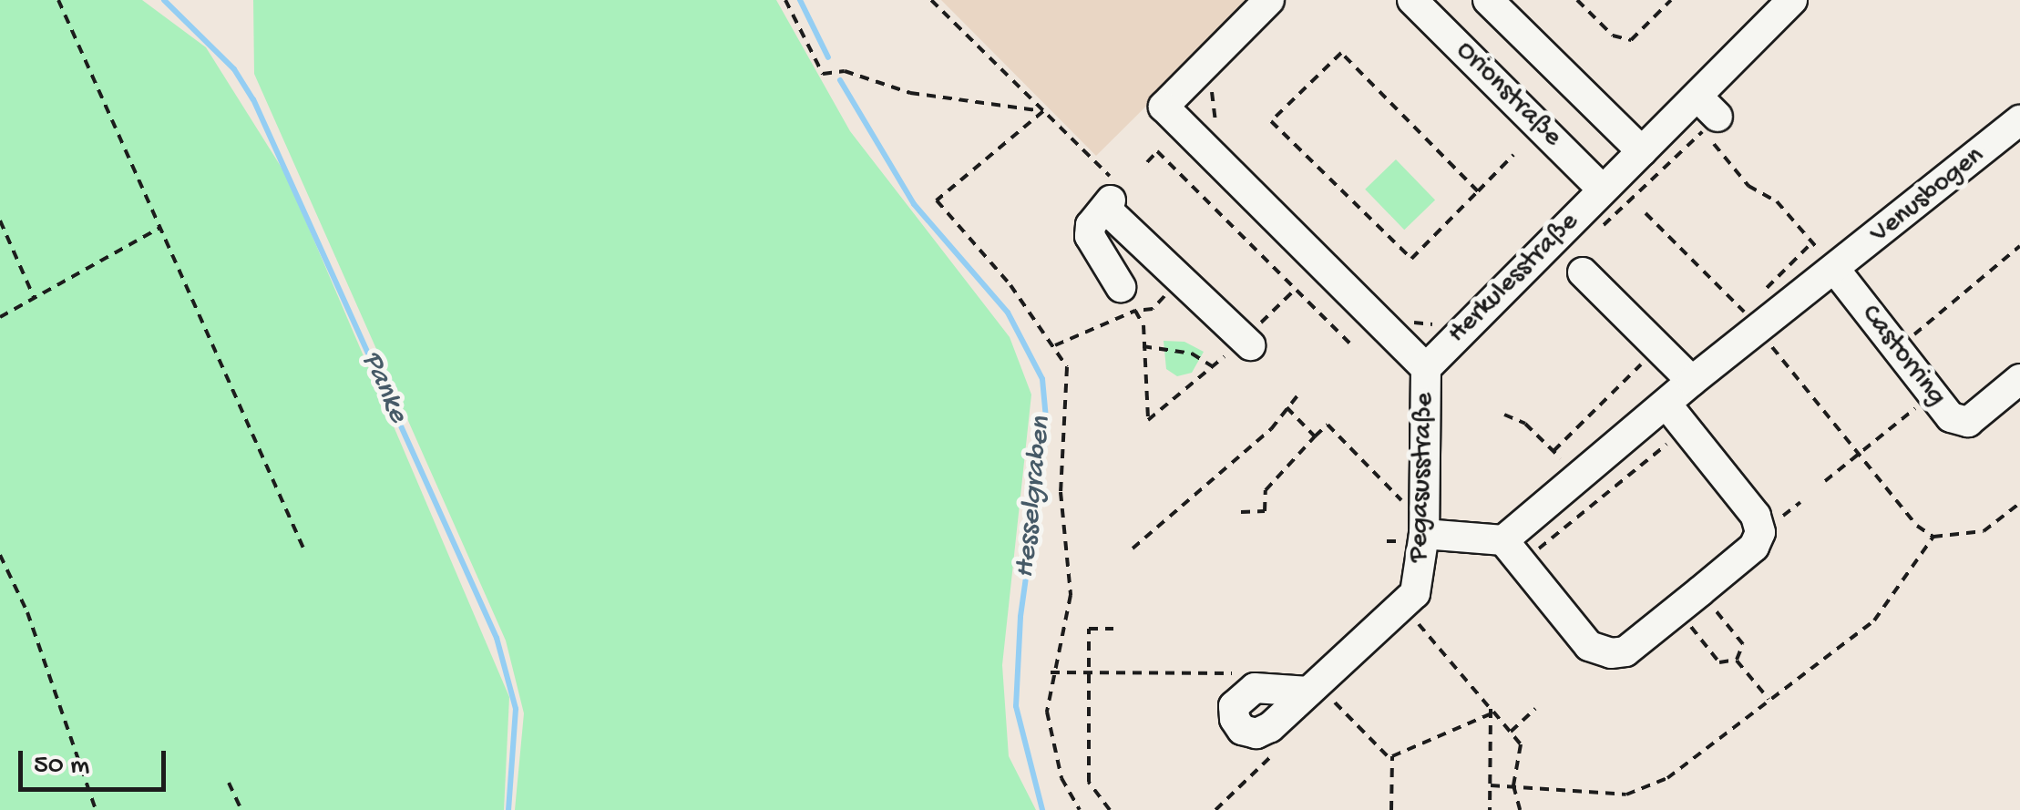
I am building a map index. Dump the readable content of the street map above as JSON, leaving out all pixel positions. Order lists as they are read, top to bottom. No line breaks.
{"streets":{"street":["Orionstraße","Venusbogen","Herkulesstraße","Castorring","Pegasusstraße"]},"crossings":[["Orionstraße","Herkulesstraße"],["Venusbogen","Castorring"],["Herkulesstraße","Pegasusstraße"]],"water":["Panke","Hesselgraben"],"scale_bar":"50 m"}
